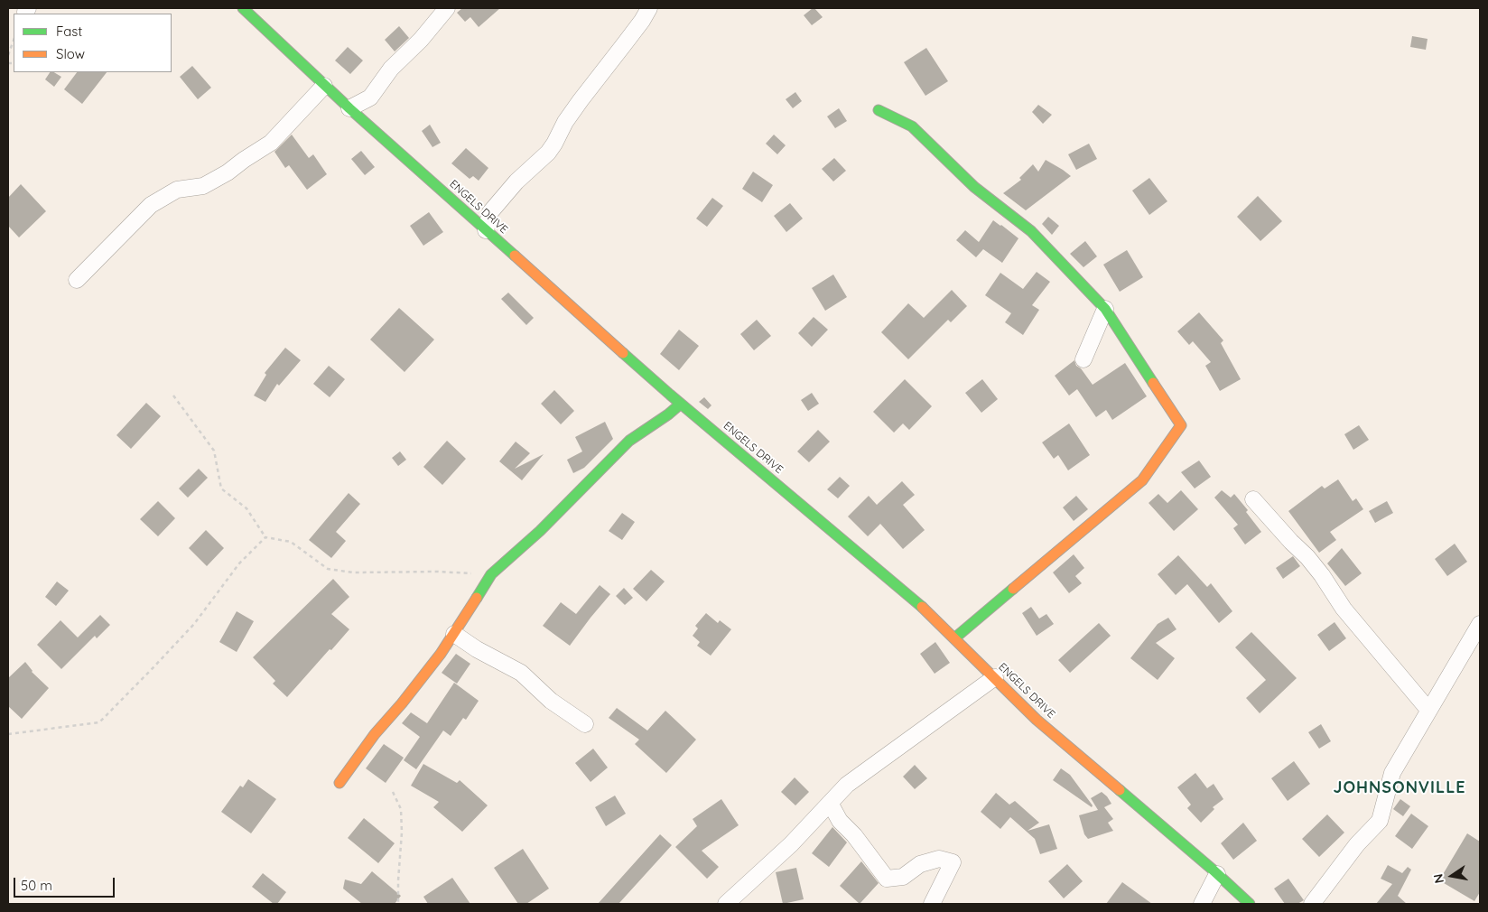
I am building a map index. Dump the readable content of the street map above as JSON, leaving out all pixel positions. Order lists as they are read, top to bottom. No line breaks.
{"streets":{"street":["ENGELS DRIVE"]},"districts":["JOHNSONVILLE"],"legend":["Fast","Slow"],"scale_bar":"50 m","north":"left"}
